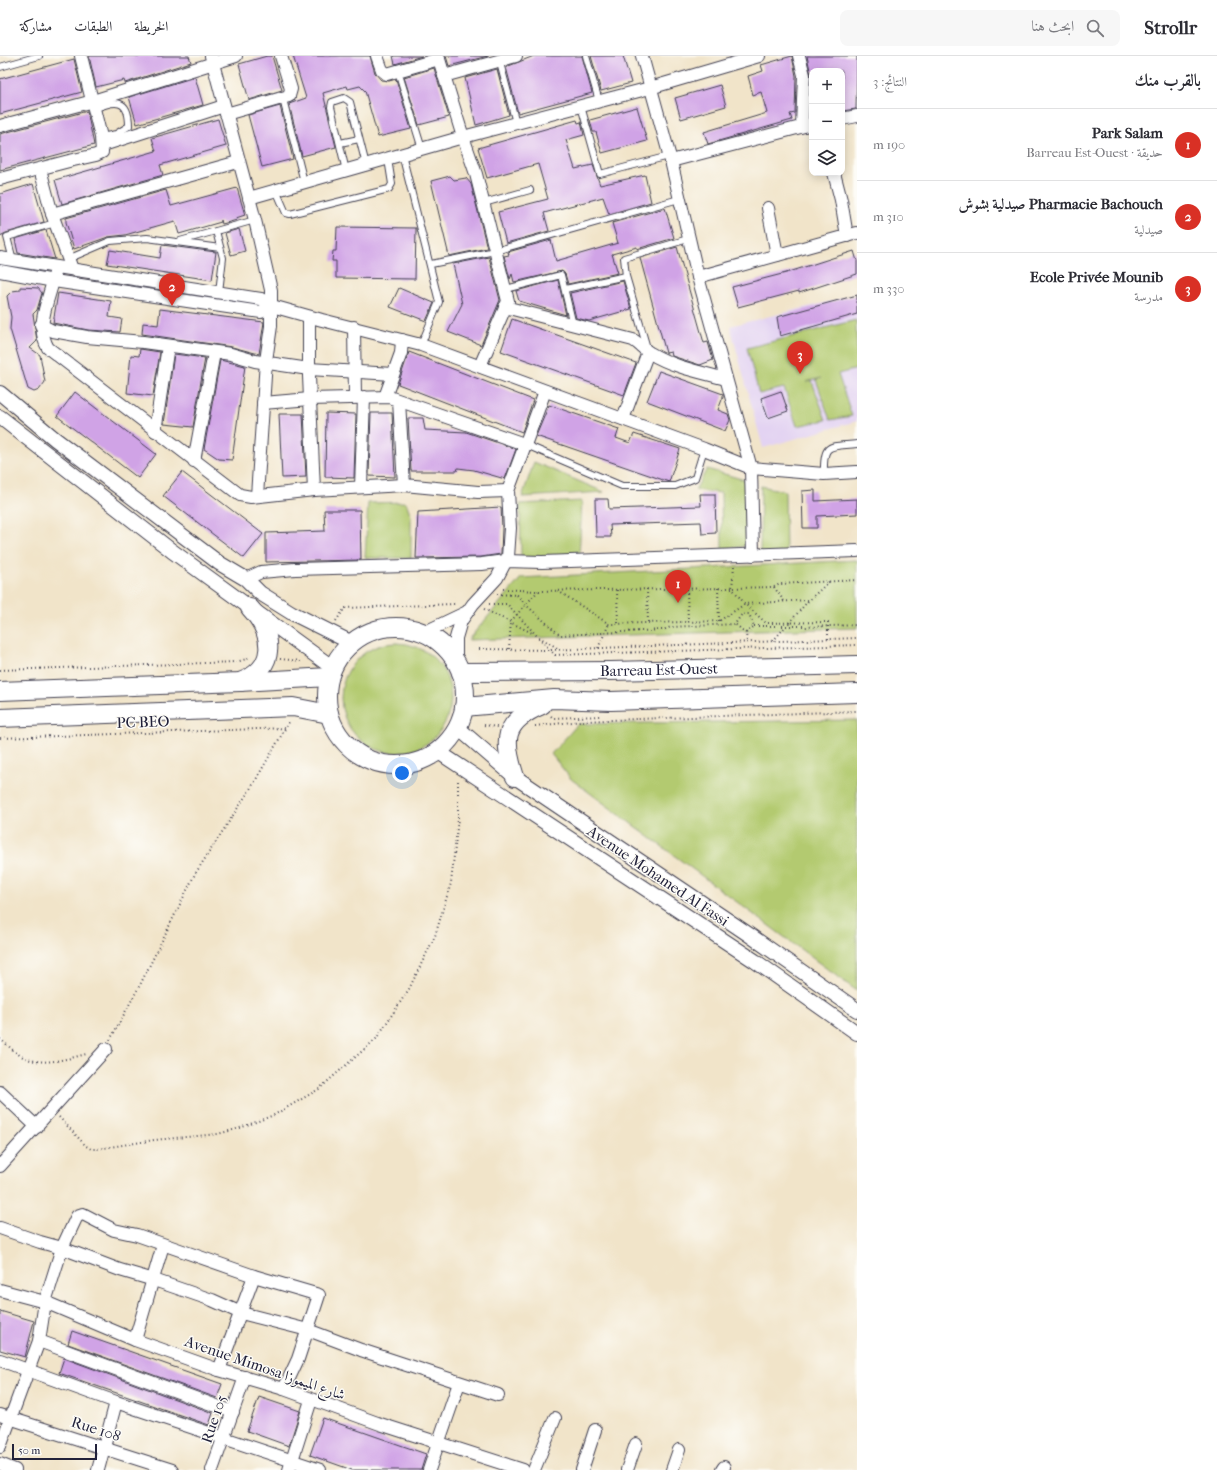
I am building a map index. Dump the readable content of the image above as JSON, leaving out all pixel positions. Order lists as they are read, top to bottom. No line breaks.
{"streets":{"main road":["Barreau Est-Ouest"],"street":["Avenue Mohamed Al Fassi","Avenue Mimosa شارع الميموزا","Rue 105","Rue 108"],"path":["PC BEO"]},"crossings":[["Barreau Est-Ouest","Avenue Mohamed Al Fassi"],["Avenue Mimosa شارع الميموزا","Rue 105"]],"scale_bar":"50 m","page":{"header":"Strollr","search":"ابحث هنا","nav":["الخريطة","الطبقات","مشاركة"],"heading":["بالقرب منك","النتائج: 3"],"map_buttons":["+","−"],"list":[{"mark":"1","name":"Park Salam","note":"حديقة · Barreau Est-Ouest","value":"190 m"},{"mark":"2","name":"Pharmacie Bachouch صيدلية بشوش","note":"صيدلية","value":"310 m"},{"mark":"3","name":"Ecole Privée Mounib","note":"مدرسة","value":"330 m"}],"pins":["2","3","1"],"scale":"50 m"}}
